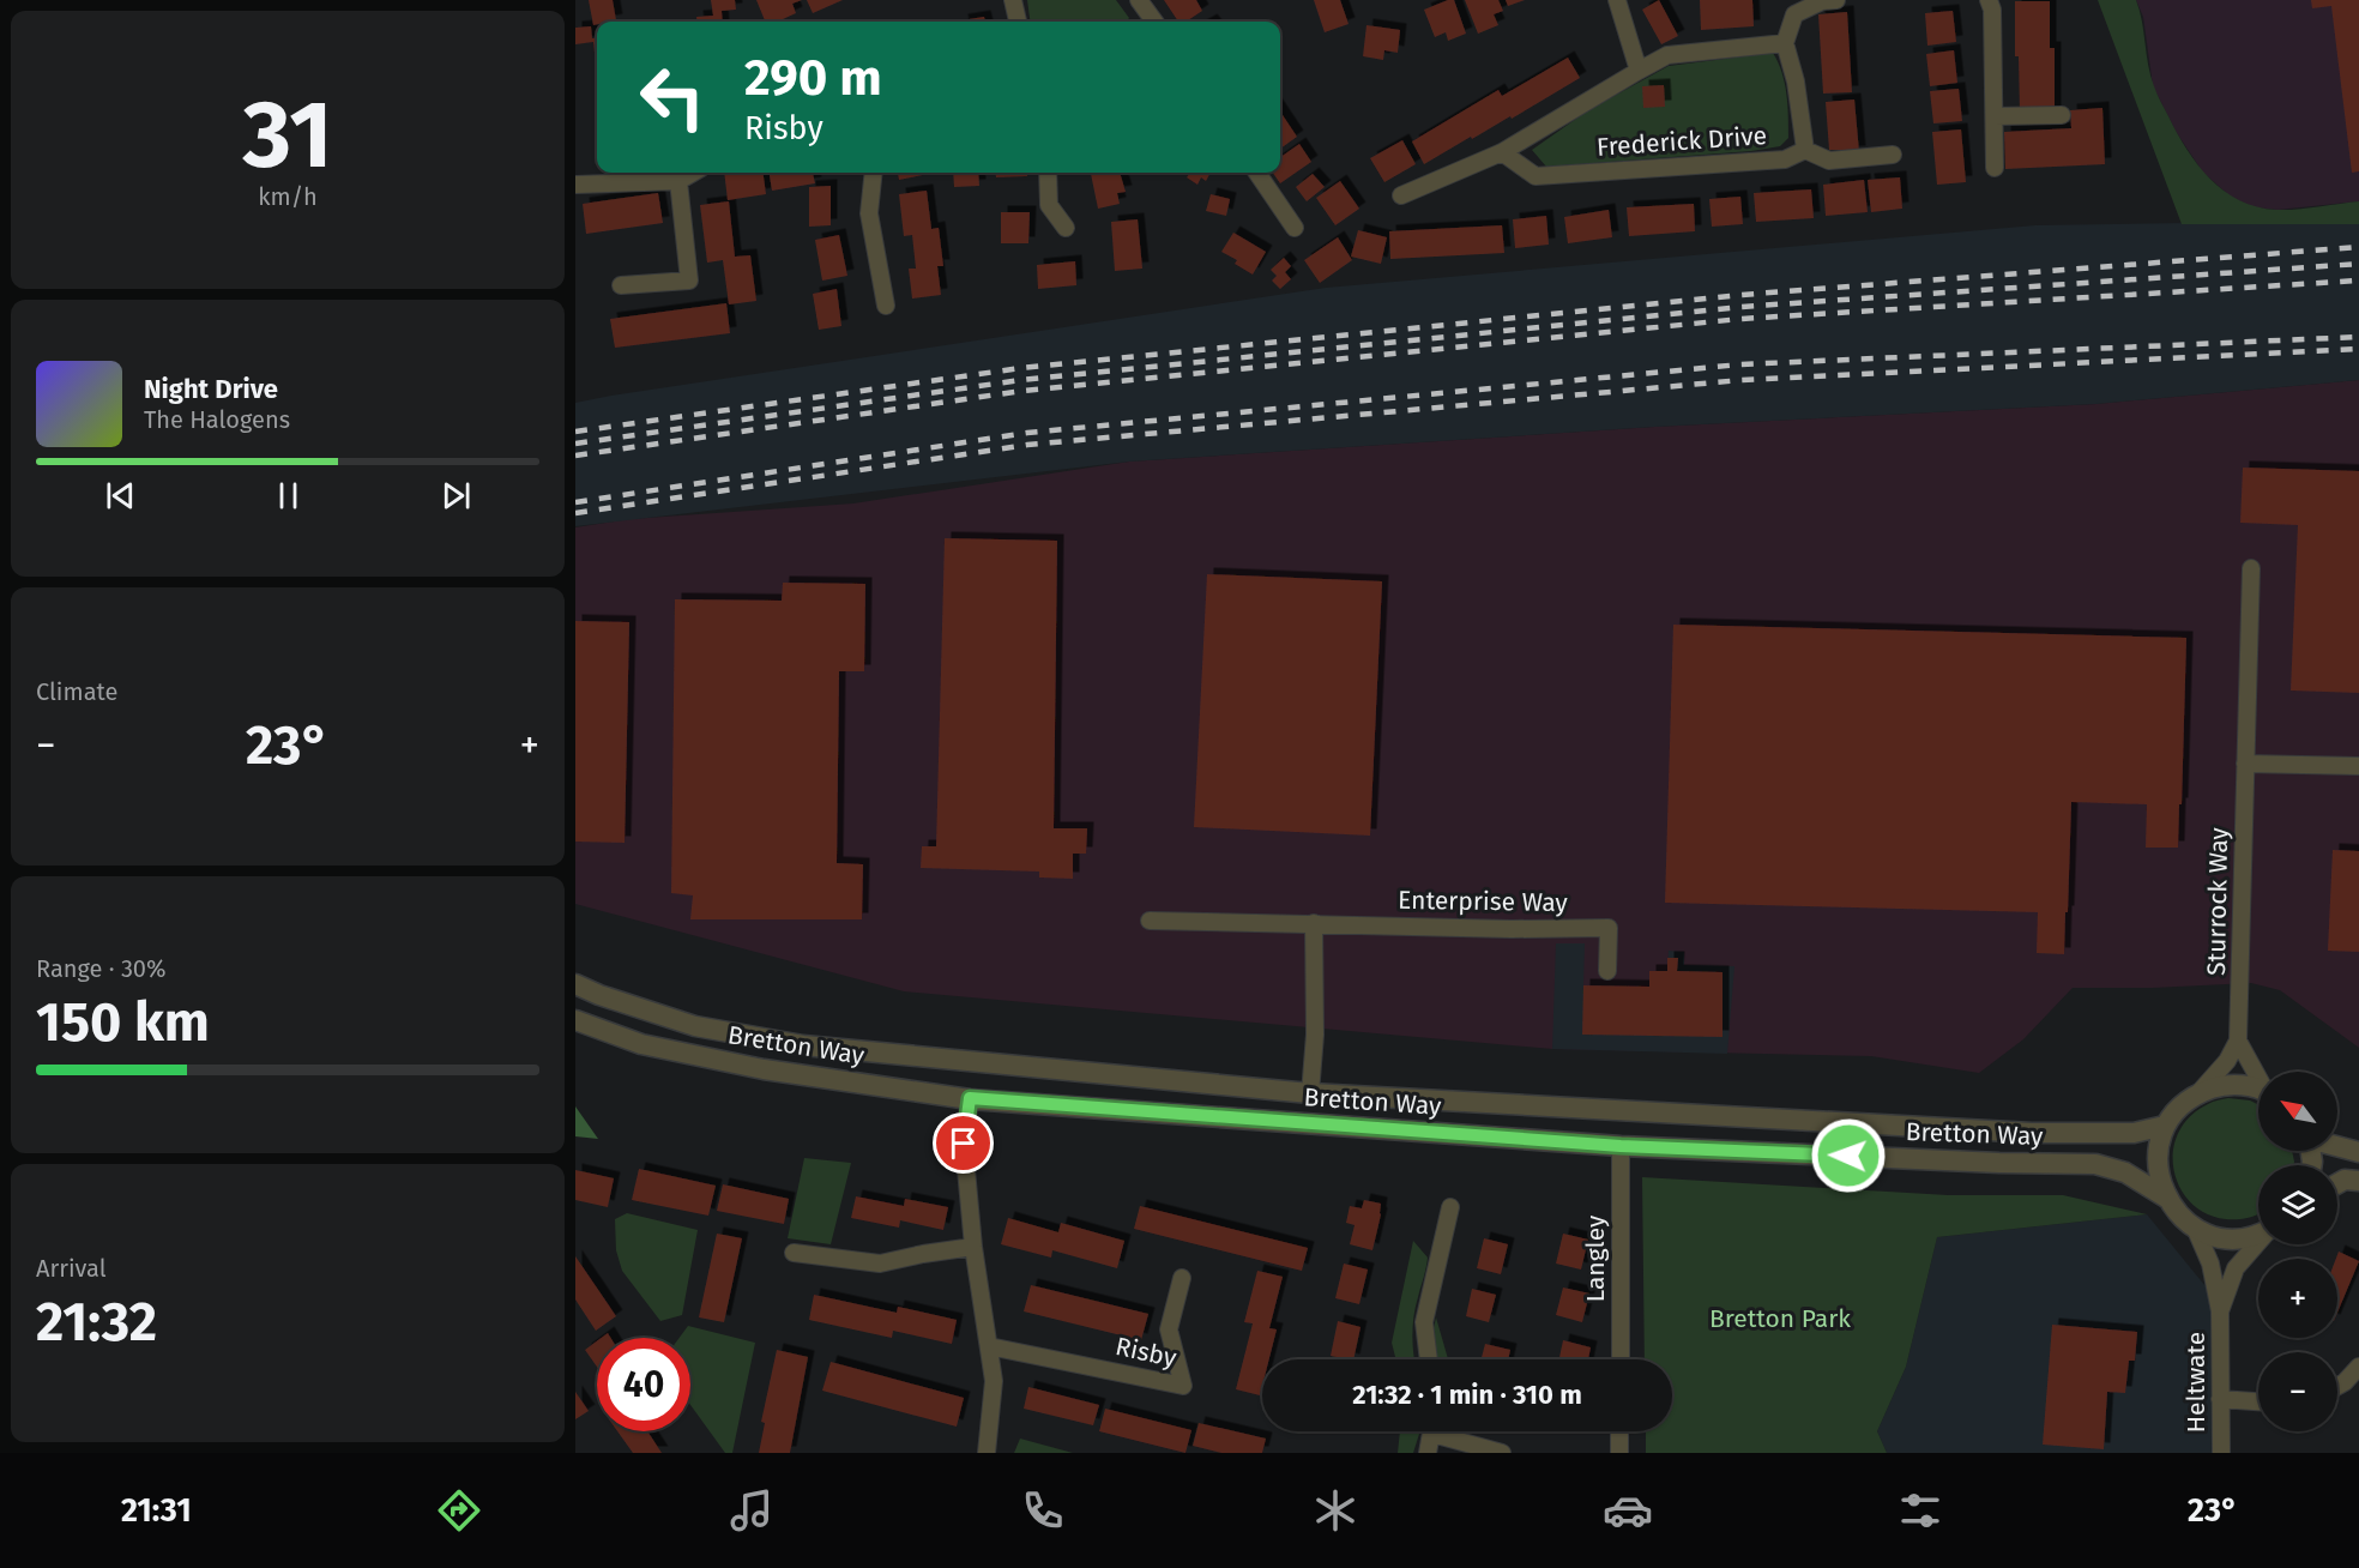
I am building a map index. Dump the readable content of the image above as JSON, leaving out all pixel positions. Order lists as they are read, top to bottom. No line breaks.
{"streets":{"street":["Frederick Drive","Enterprise Way","Sturrock Way","Bretton Way","Langley","Risby","Heltwate"]},"crossings":[["Bretton Way","Langley"]],"parks":["Bretton Park"],"north":"top left","page":{"tile":[["31","km/h"],"Climate",["Range · 30%","150 km"],["Arrival","21:32"]],"turn":["290 m","Risby"],"song":["Night Drive","The Halogens"],"heat":["−","23°","+"],"map_buttons":["+","−"],"limit":"40","trip":"21:32 · 1 min · 310 m","tabs":["21:31","23°"]}}
